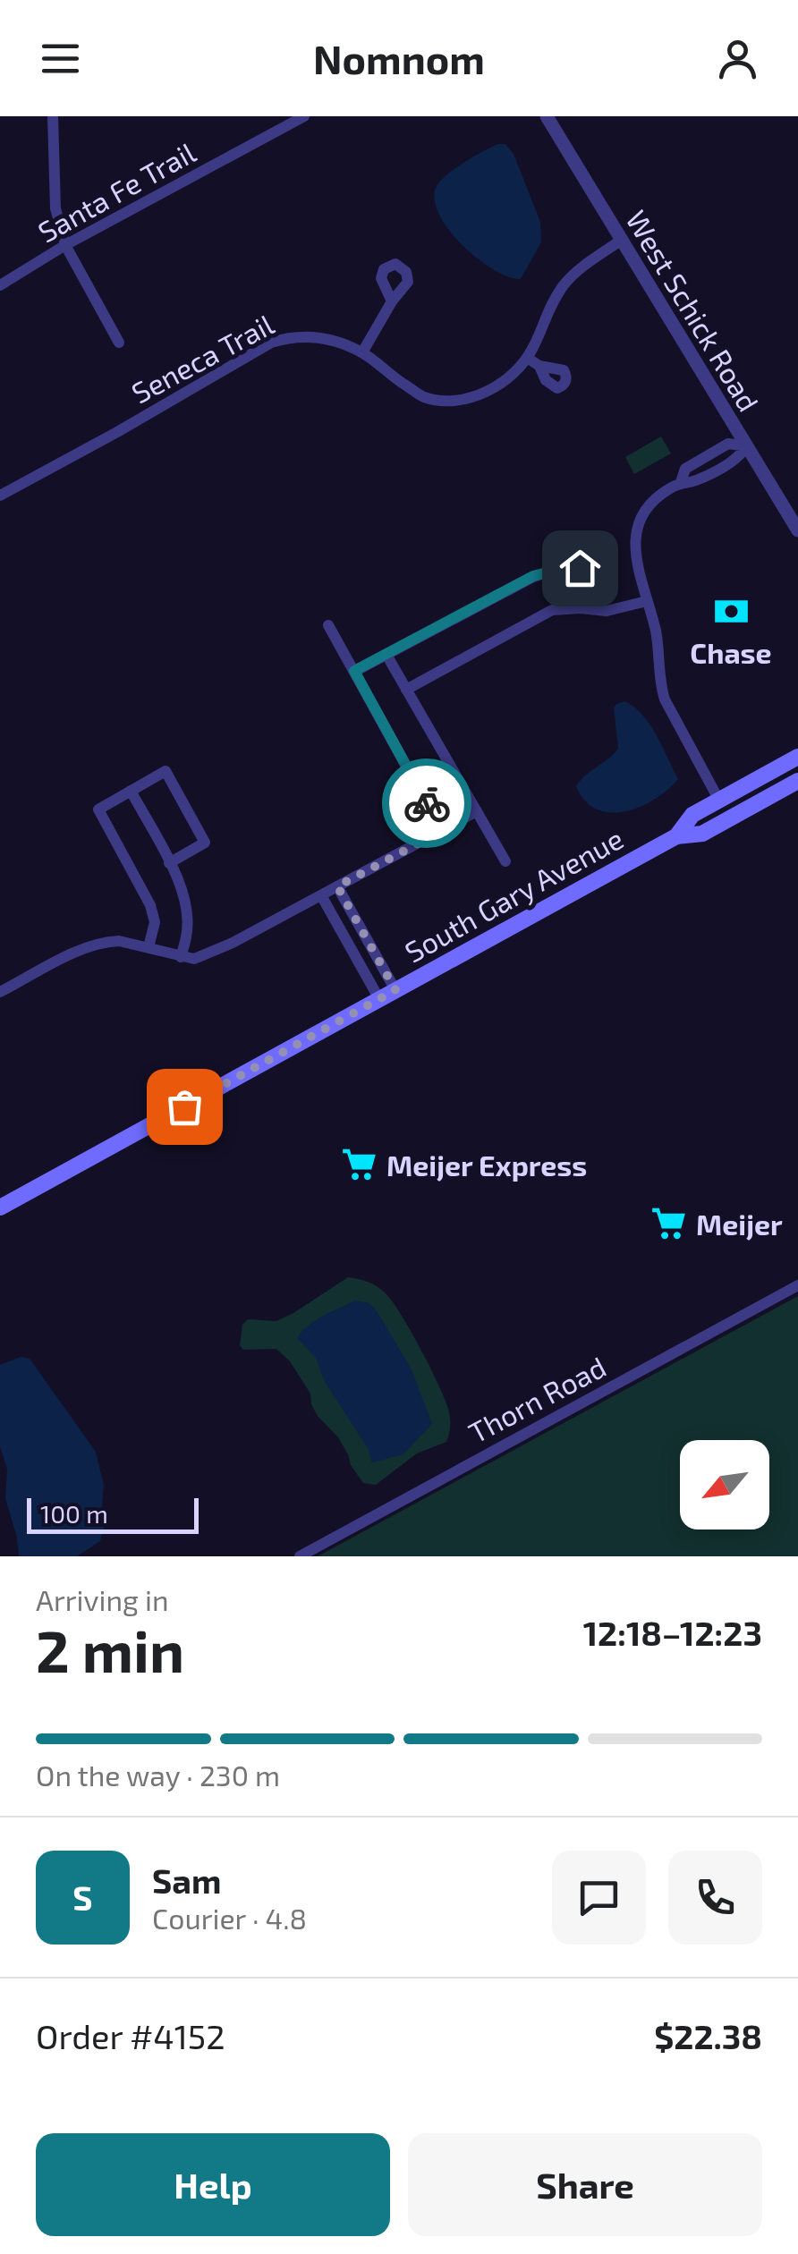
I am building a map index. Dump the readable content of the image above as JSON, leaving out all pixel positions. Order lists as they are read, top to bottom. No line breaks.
{"streets":{"main road":["South Gary Avenue"],"street":["Santa Fe Trail","West Schick Road","Seneca Trail","Thorn Road"]},"crossings":[["West Schick Road","Seneca Trail"]],"places":{"bank":["Chase"],"supermarket":["Meijer Express","Meijer"]},"scale_bar":"100 m","north":"bottom left","page":{"header":"Nomnom","scale":"100 m","heading":["2 min","Arriving in","12:18–12:23"],"panel":["Sam","Courier · 4.8","Order #4152","$22.38"],"bar":"On the way · 230 m","round":"S","buttons":["Help","Share"]}}
